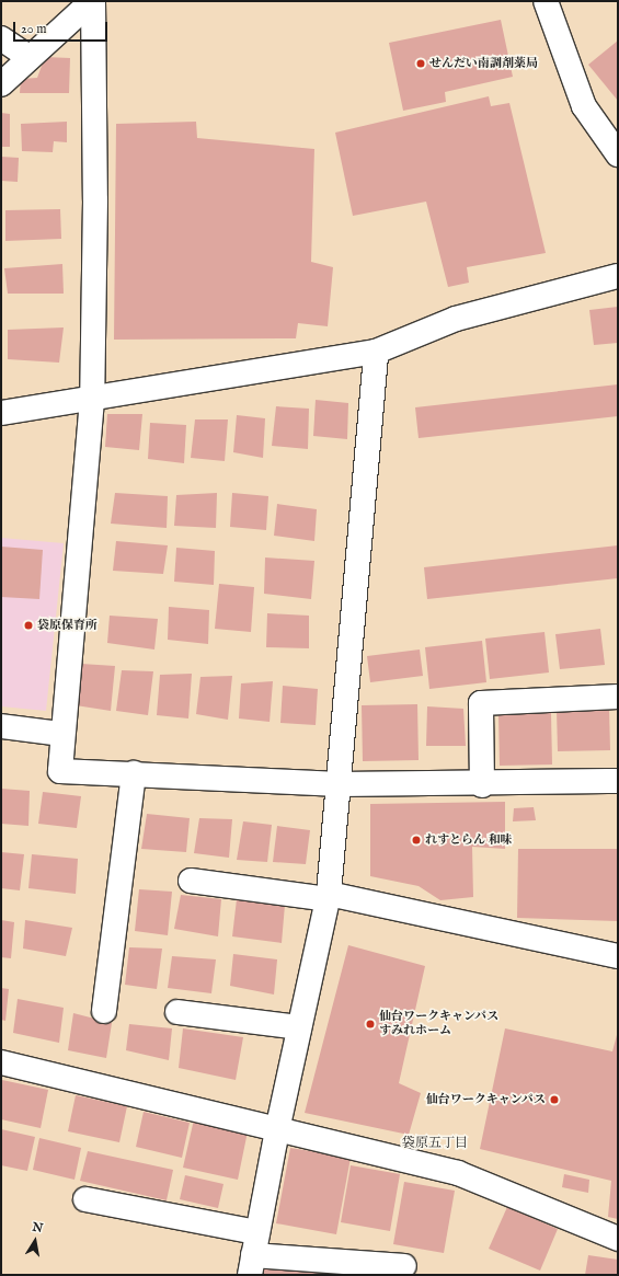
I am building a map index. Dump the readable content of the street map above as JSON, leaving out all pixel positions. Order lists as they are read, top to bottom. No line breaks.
{"districts":["袋原五丁目"],"places":["せんだい南調剤薬局","袋原保育所","れすとらん 和味","仙台ワークキャンパス すみれホーム","仙台ワークキャンパス"],"scale_bar":"20 m","north":"top"}
